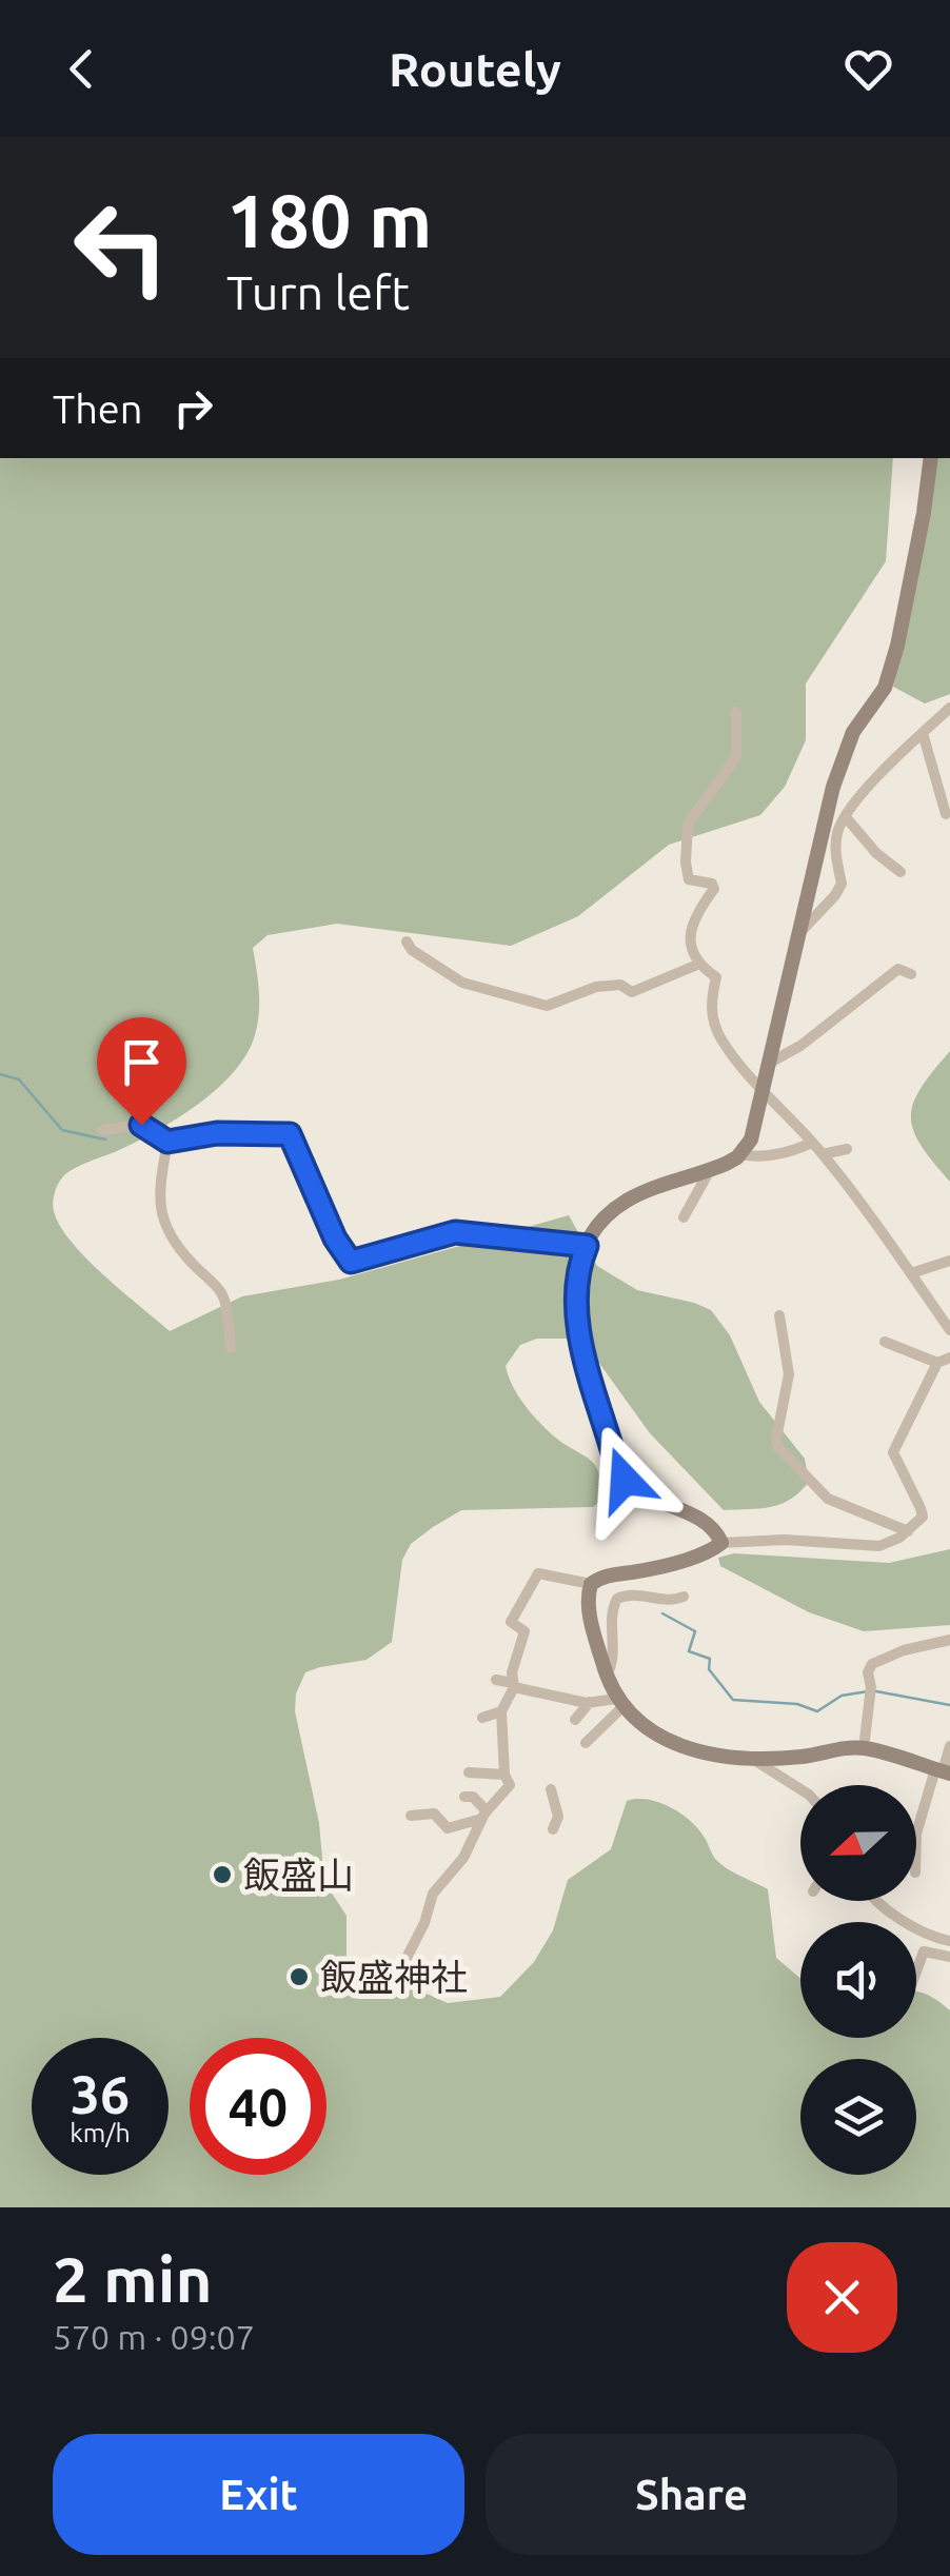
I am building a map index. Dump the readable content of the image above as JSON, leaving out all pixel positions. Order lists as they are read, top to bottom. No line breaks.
{"places":["飯盛山","飯盛神社"],"north":"left","page":{"header":"Routely","turn":["180 m","Turn left"],"then":"Then","speed":"36 km/h","limit":"40","heading":["2 min","570 m · 09:07"],"buttons":["Exit","Share"]}}
